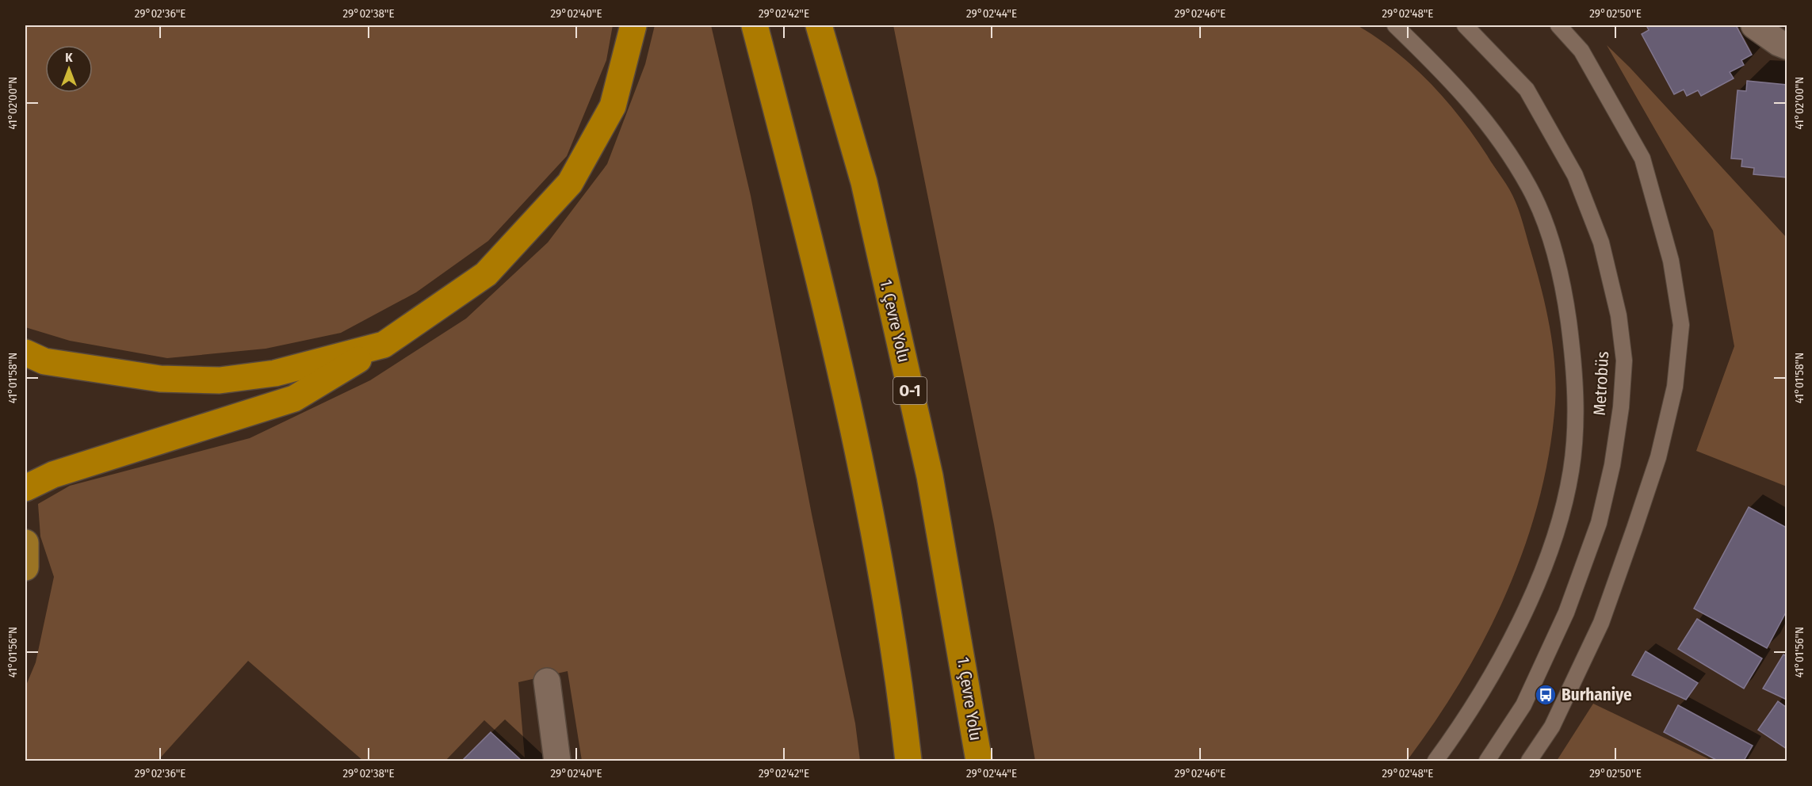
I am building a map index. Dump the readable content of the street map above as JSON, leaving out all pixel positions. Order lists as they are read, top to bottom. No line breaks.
{"streets":{"highway":["1. Çevre Yolu","O-1"],"lane":["Metrobüs"]},"places":{"bus stop":["Burhaniye"]},"north":"top","coordinates":["29°02'36\"E","29°02'38\"E","29°02'40\"E","29°02'42\"E","29°02'44\"E","29°02'46\"E","29°02'48\"E","29°02'50\"E","41°02'00\"N","41°01'58\"N","41°01'56\"N"]}
